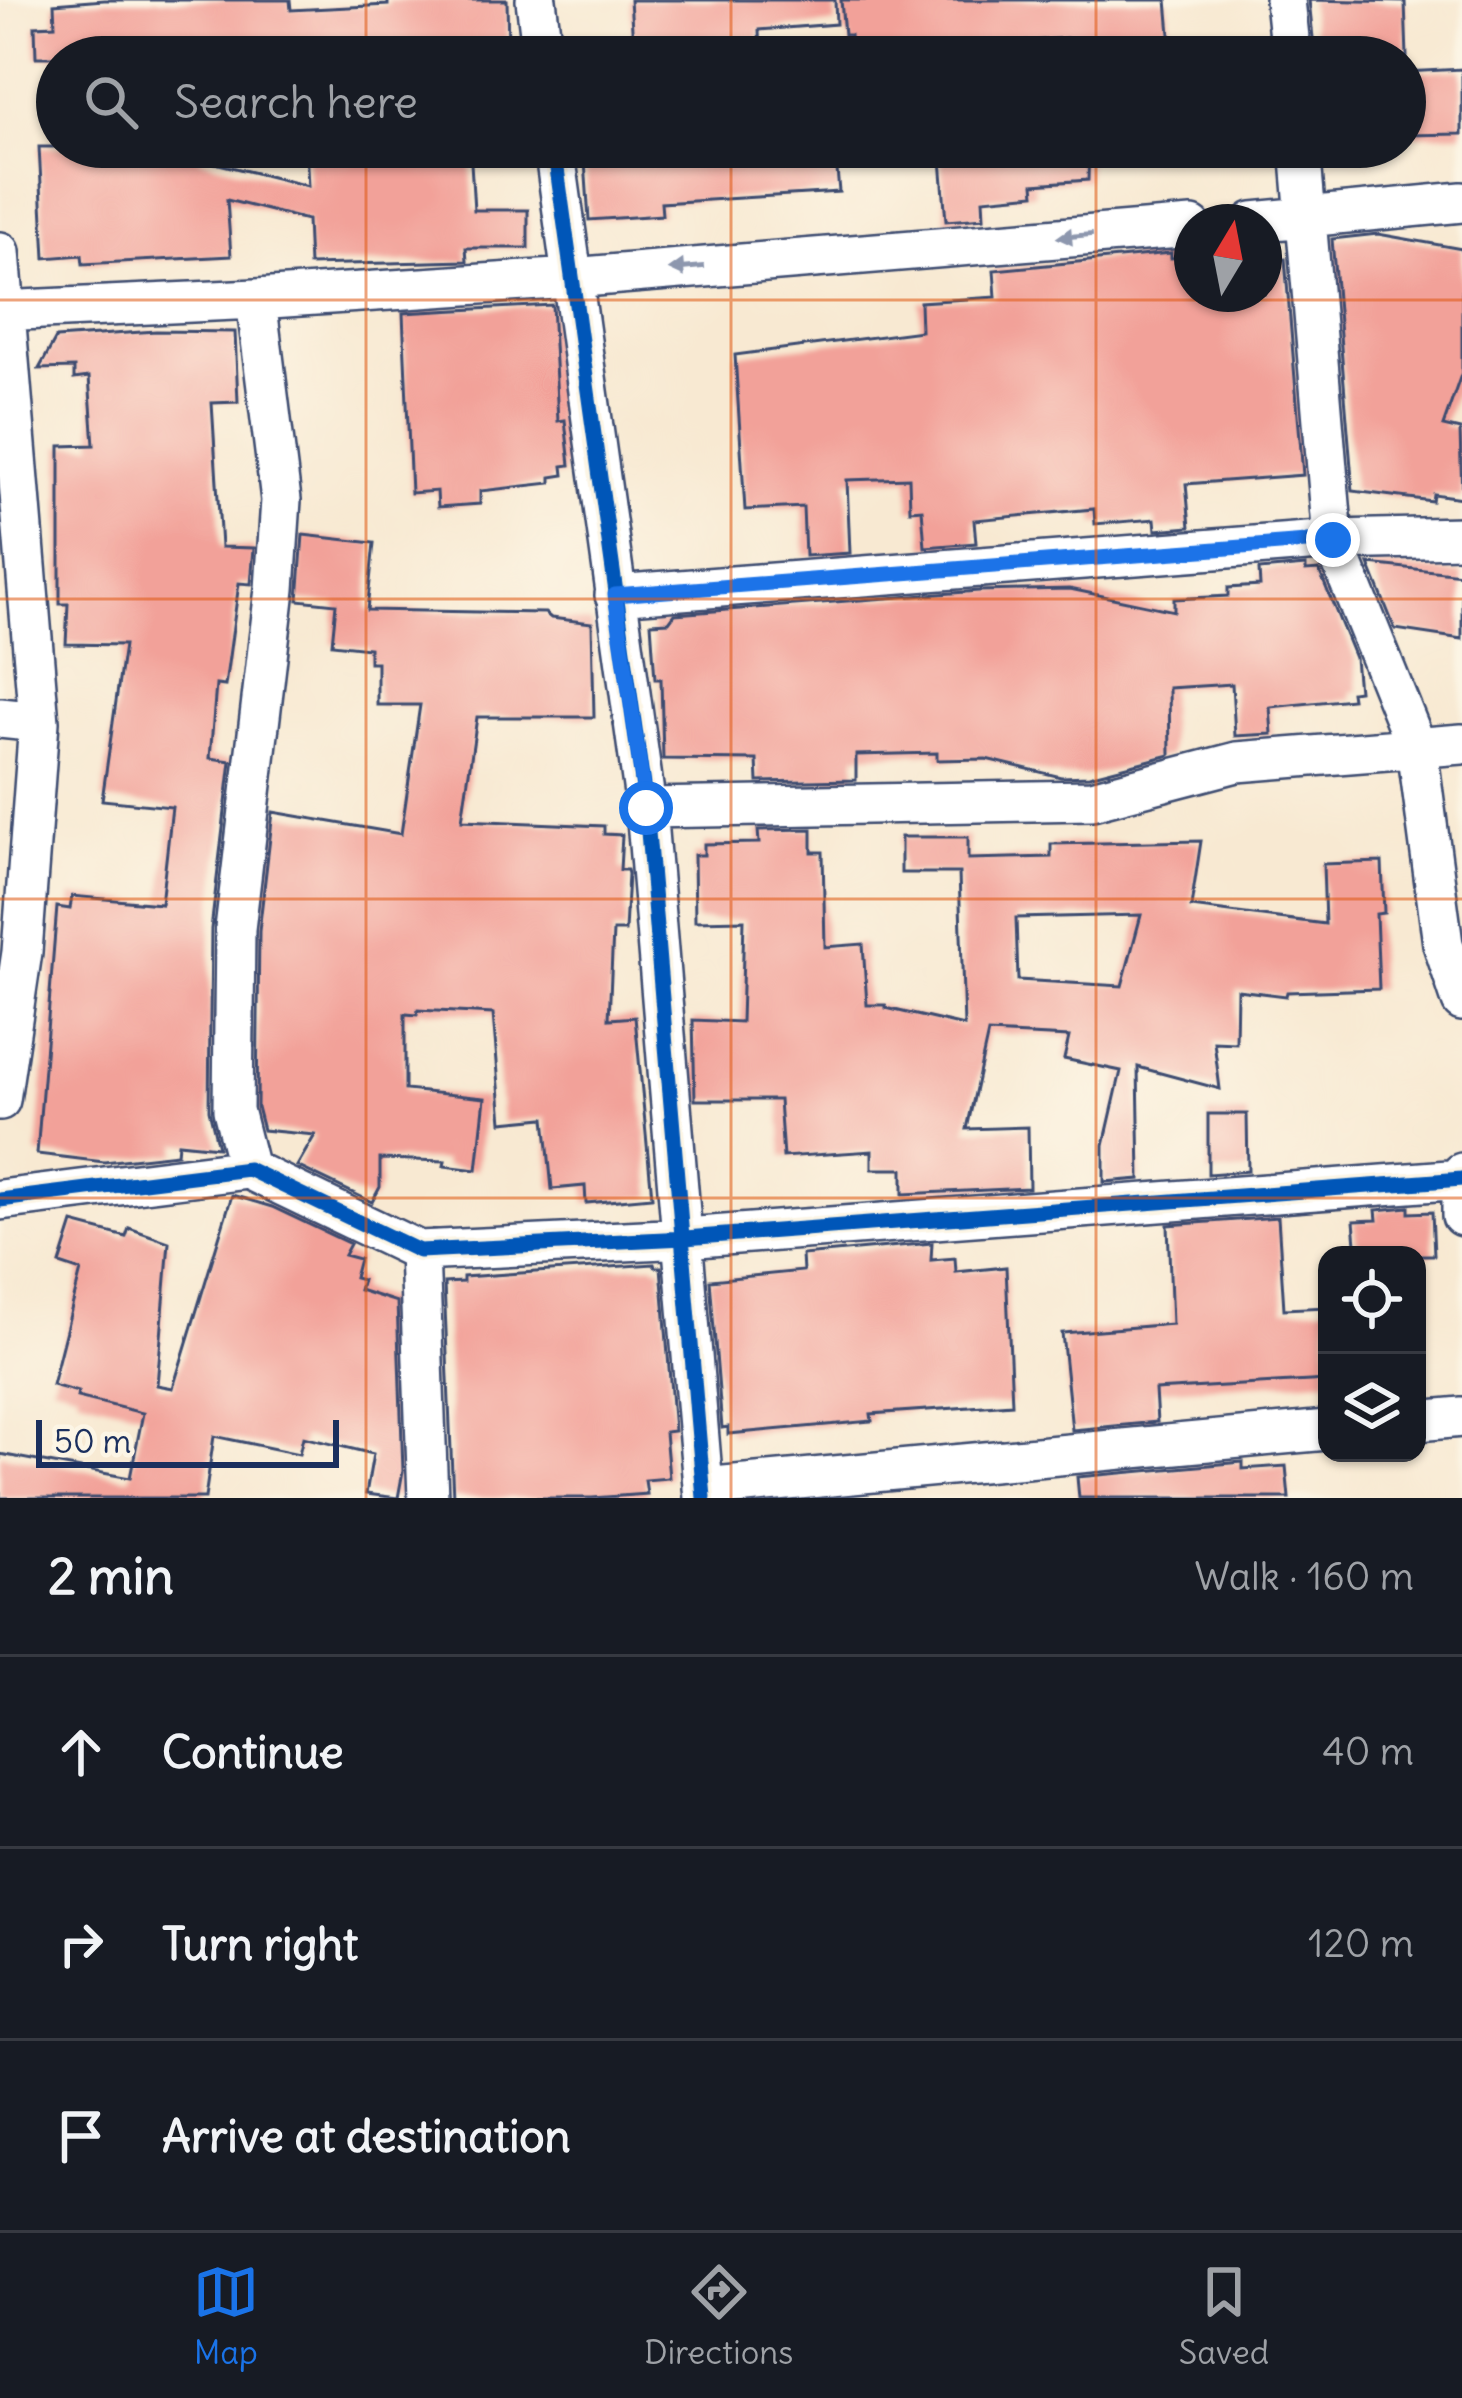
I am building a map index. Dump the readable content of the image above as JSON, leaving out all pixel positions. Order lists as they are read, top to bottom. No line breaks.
{"scale_bar":"50 m","north":"top","page":{"search":"Search here","scale":"50 m","heading":["2 min","Walk · 160 m"],"list":[["Continue","40 m"],["Turn right","120 m"],"Arrive at destination"],"nav":["Map","Directions","Saved"]}}
